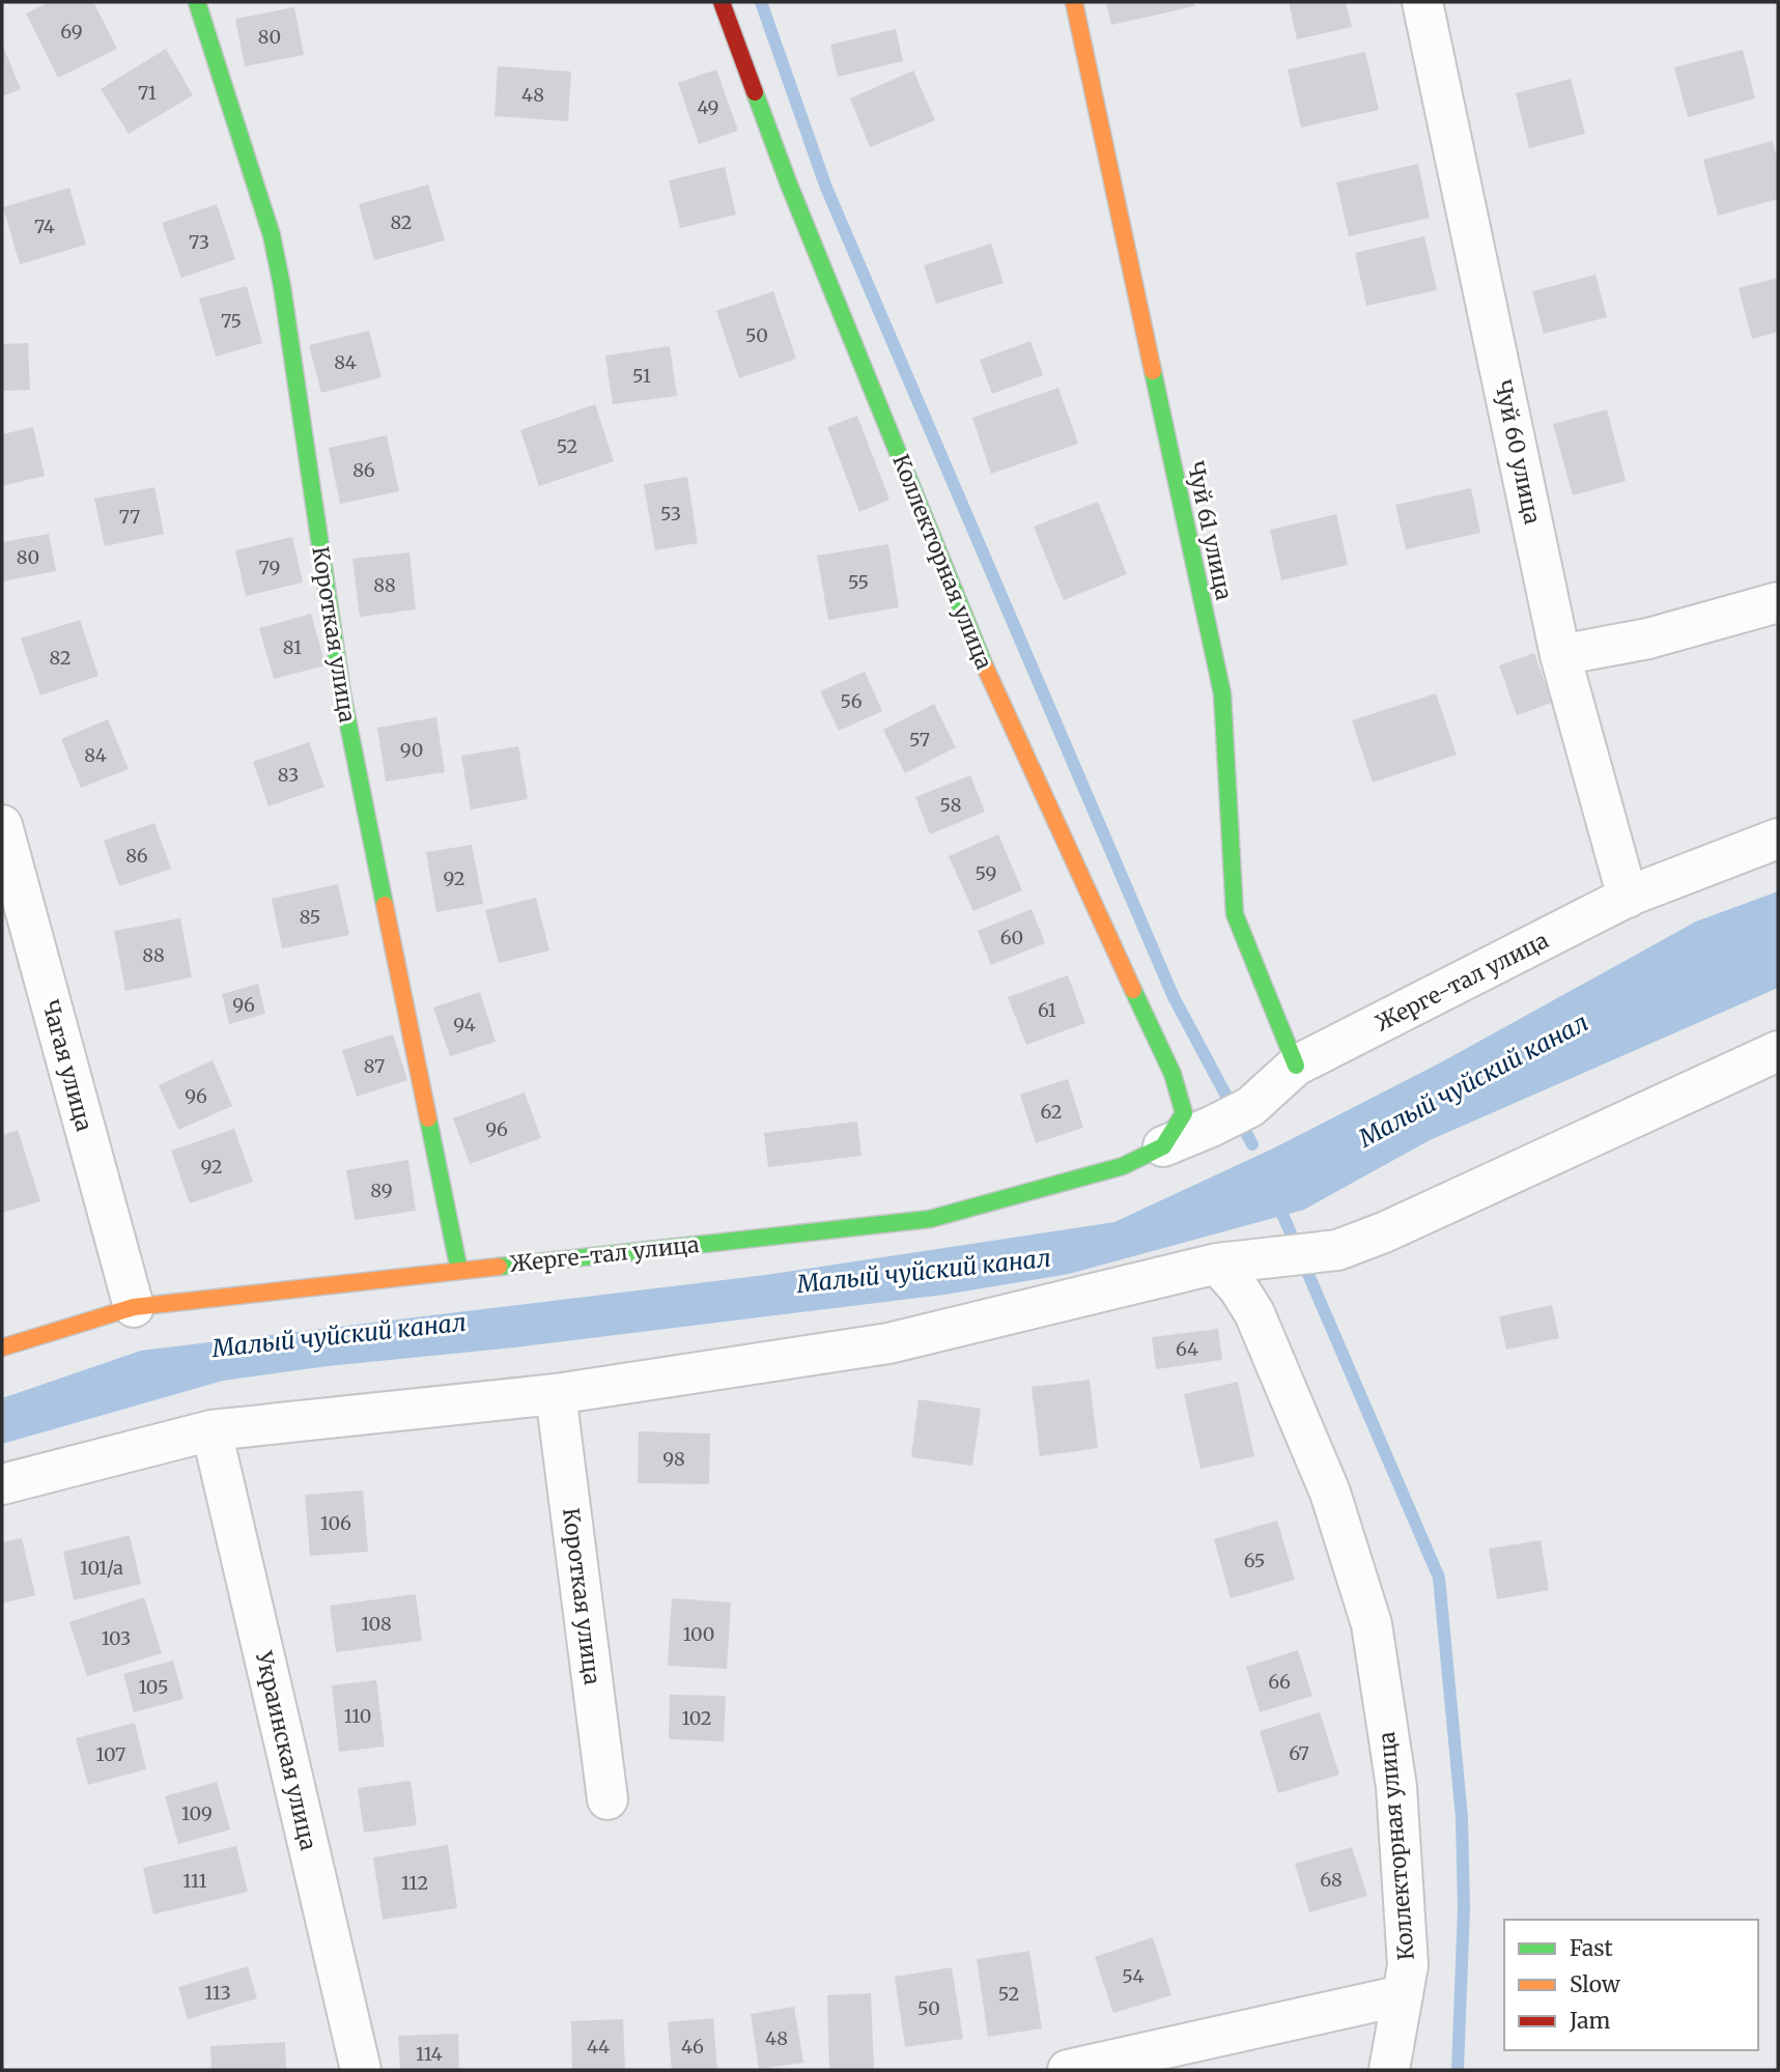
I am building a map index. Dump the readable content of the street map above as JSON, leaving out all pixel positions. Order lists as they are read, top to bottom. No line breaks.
{"streets":{"street":["Чуй 60 улица","Чуй 61 улица","Коллекторная улица","Короткая улица","Жерге-тал улица","Чагая улица","Украинская улица"]},"crossings":[["Чуй 60 улица","Жерге-тал улица"],["Чуй 61 улица","Жерге-тал улица"],["Коллекторная улица","Жерге-тал улица"],["Короткая улица","Жерге-тал улица"],["Жерге-тал улица","Чагая улица"]],"water":["Малый чуйский канал"],"house_numbers":["69","80","71","48","49","82","74","73","75","50","84","51","52","86","53","77","80","79","55","88","81","82","56","57","90","84","83","58","86","59","92","85","60","88","96","61","94","87","96","62","96","92","89","64","98","106","65","101/а","108","100","103","66","105","110","102","67","107","109","68","111","112","54","113","52","50","48","44","46","114"],"legend":["Fast","Slow","Jam"]}
